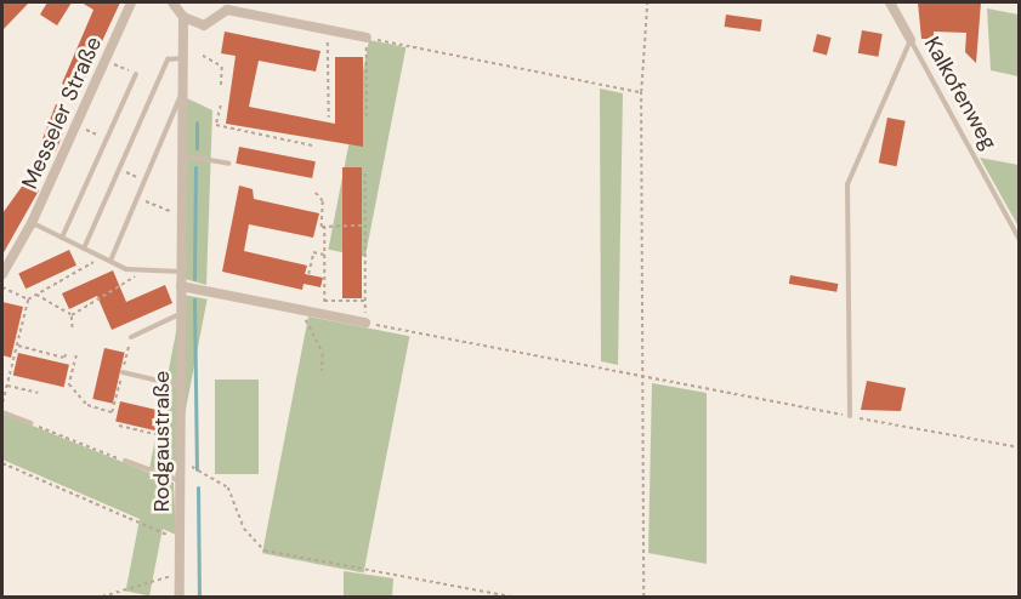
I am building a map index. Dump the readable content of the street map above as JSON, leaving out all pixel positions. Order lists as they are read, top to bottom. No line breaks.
{"streets":{"street":["Kalkofenweg","Messeler Straße","Rodgaustraße"]}}
